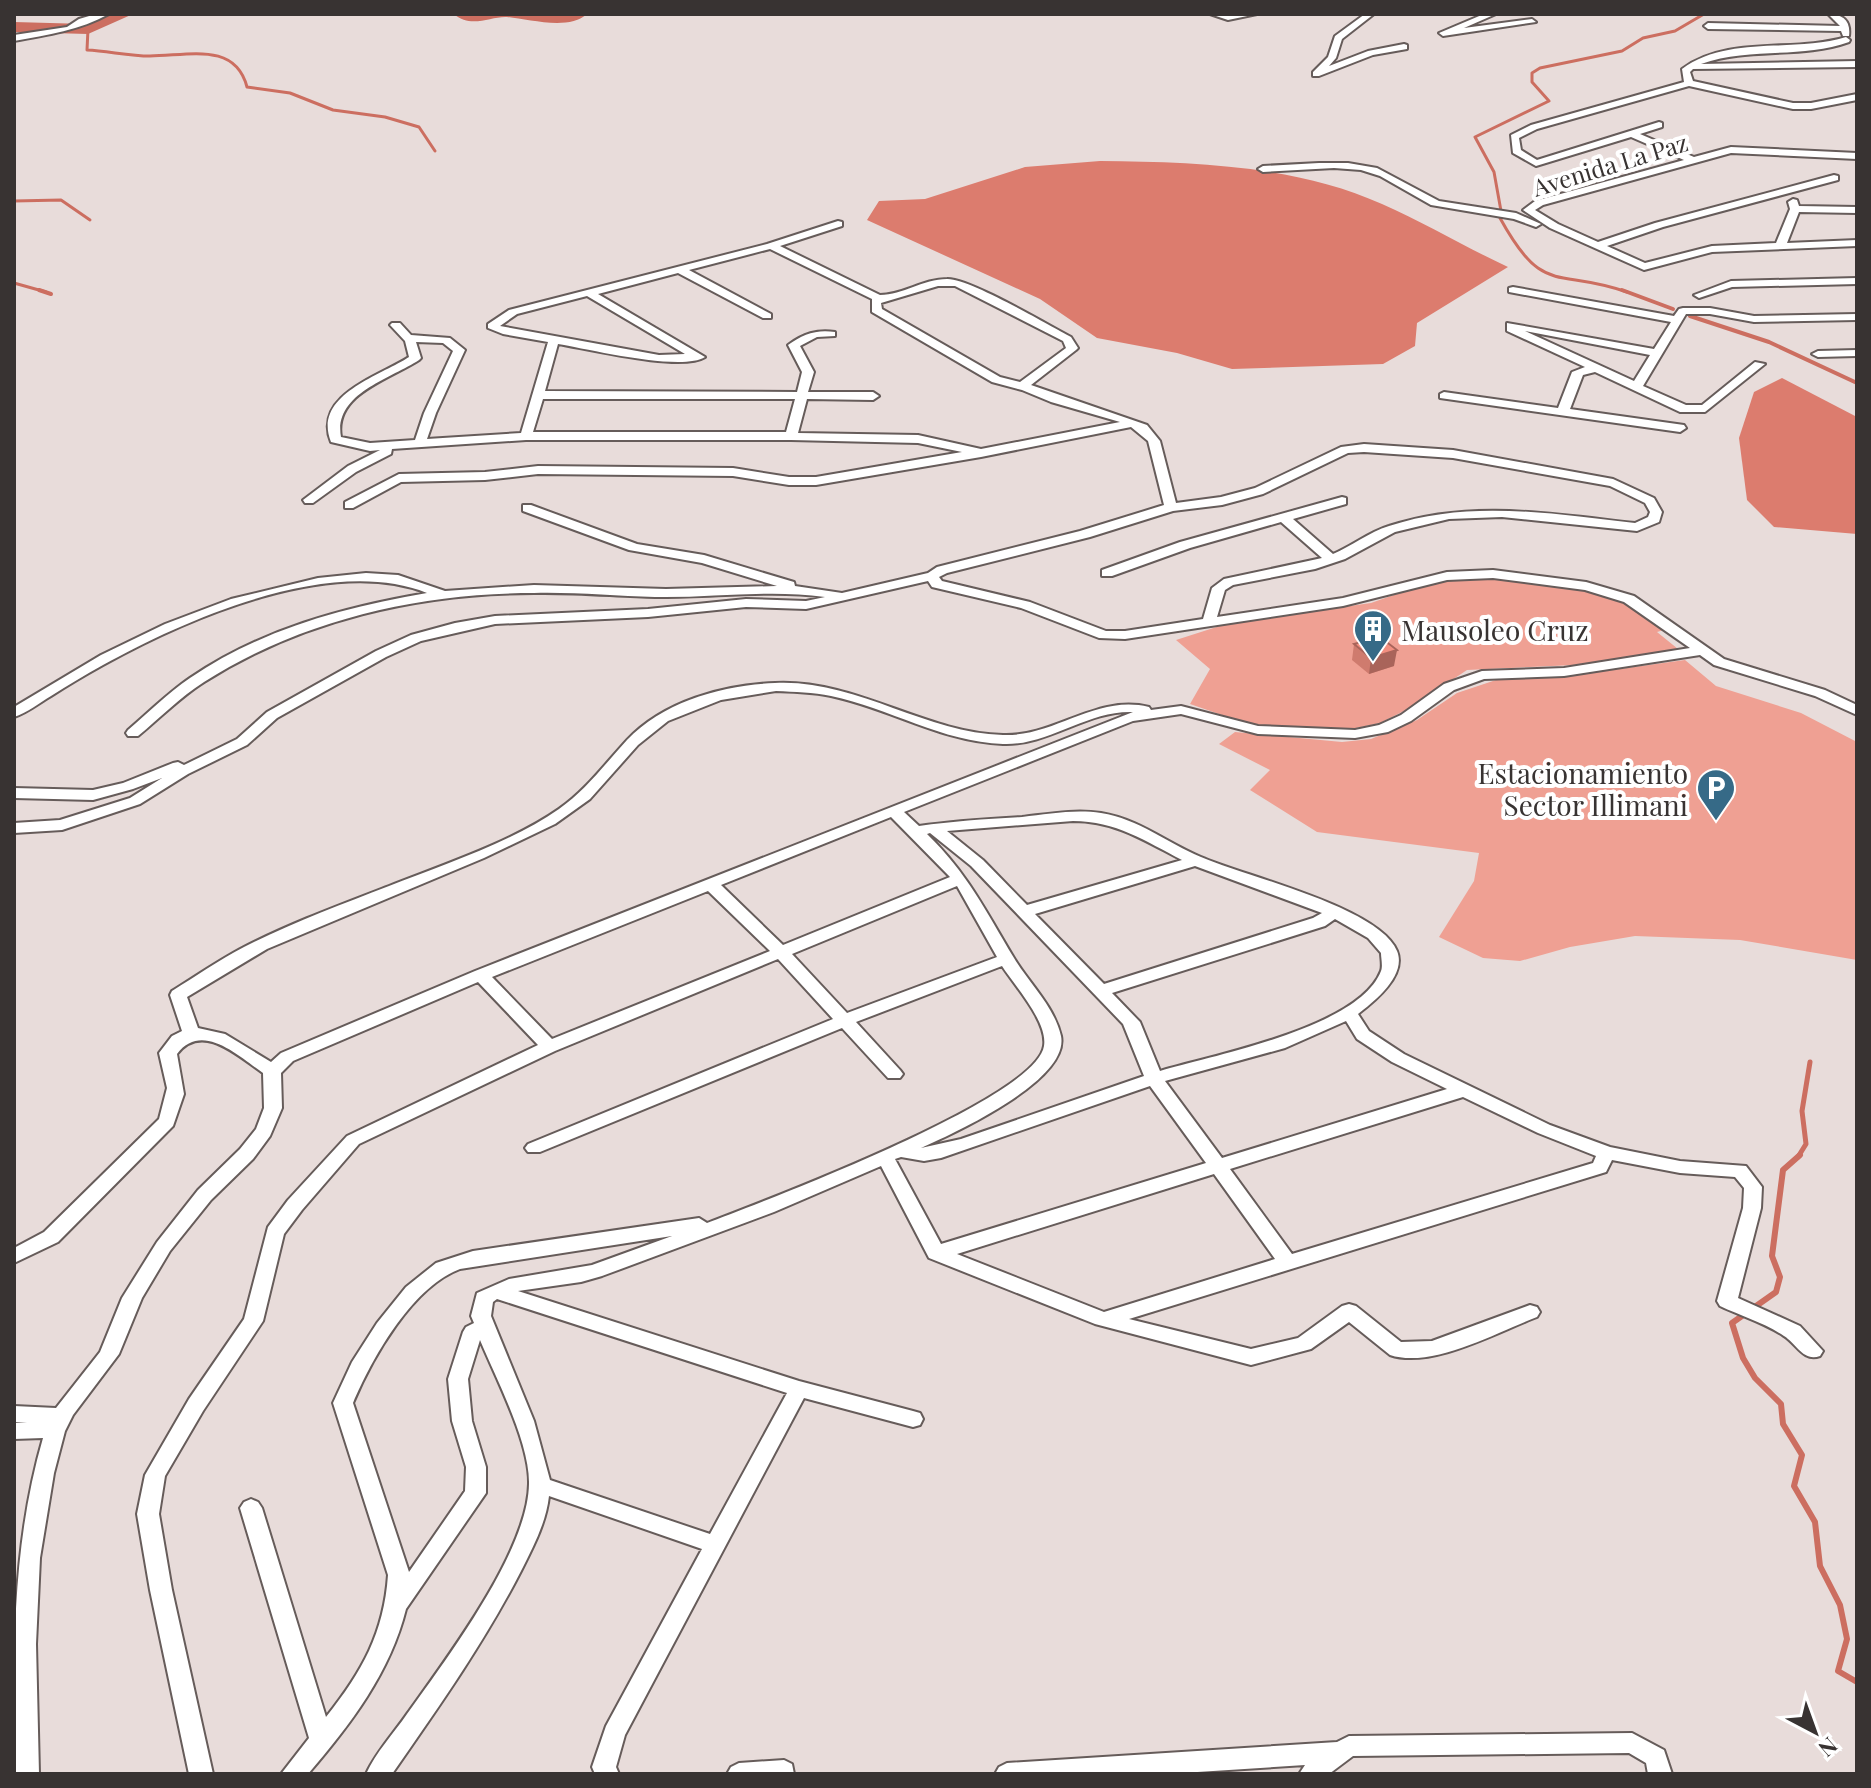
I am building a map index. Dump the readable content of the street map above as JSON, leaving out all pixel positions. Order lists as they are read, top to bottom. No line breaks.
{"streets":{"street":["Avenida La Paz"]},"places":{"building":["Mausoleo Cruz"],"parking":["Estacionamiento Sector Illimani"]},"north":"bottom right"}
